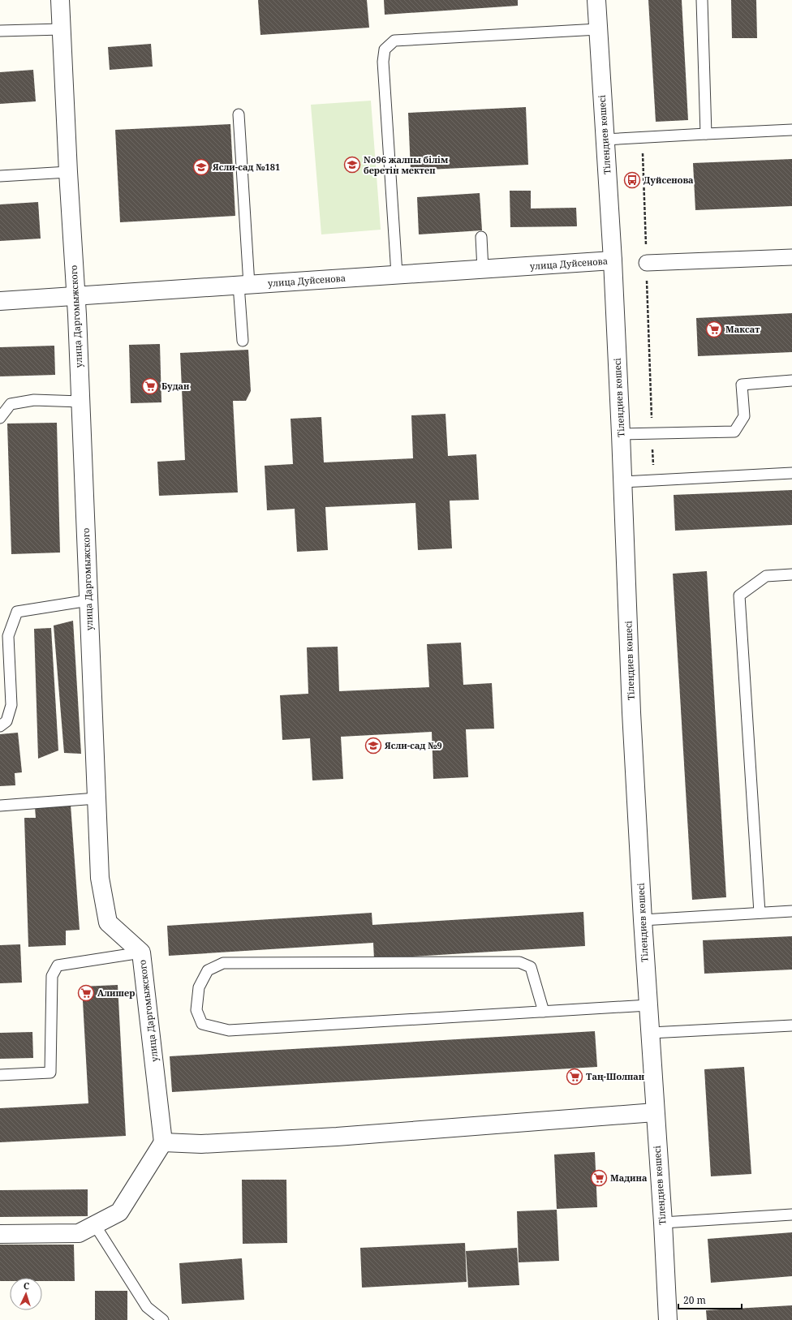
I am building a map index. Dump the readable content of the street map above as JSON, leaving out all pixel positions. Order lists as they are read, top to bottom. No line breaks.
{"streets":{"street":["Тілендиев көшесі","улица Дуйсенова","улица Даргомыжского"]},"crossings":[["Тілендиев көшесі","улица Дуйсенова"],["улица Дуйсенова","улица Даргомыжского"]],"places":{"school or university":["No96 жалпы білім беретін мектеп","Ясли-сад №181","Ясли-сад №9"],"bus stop":["Дуйсенова"],"supermarket":["Максат","Будан","Алишер","Таң-Шолпан","Мадина"]},"scale_bar":"20 m","north":"top"}
